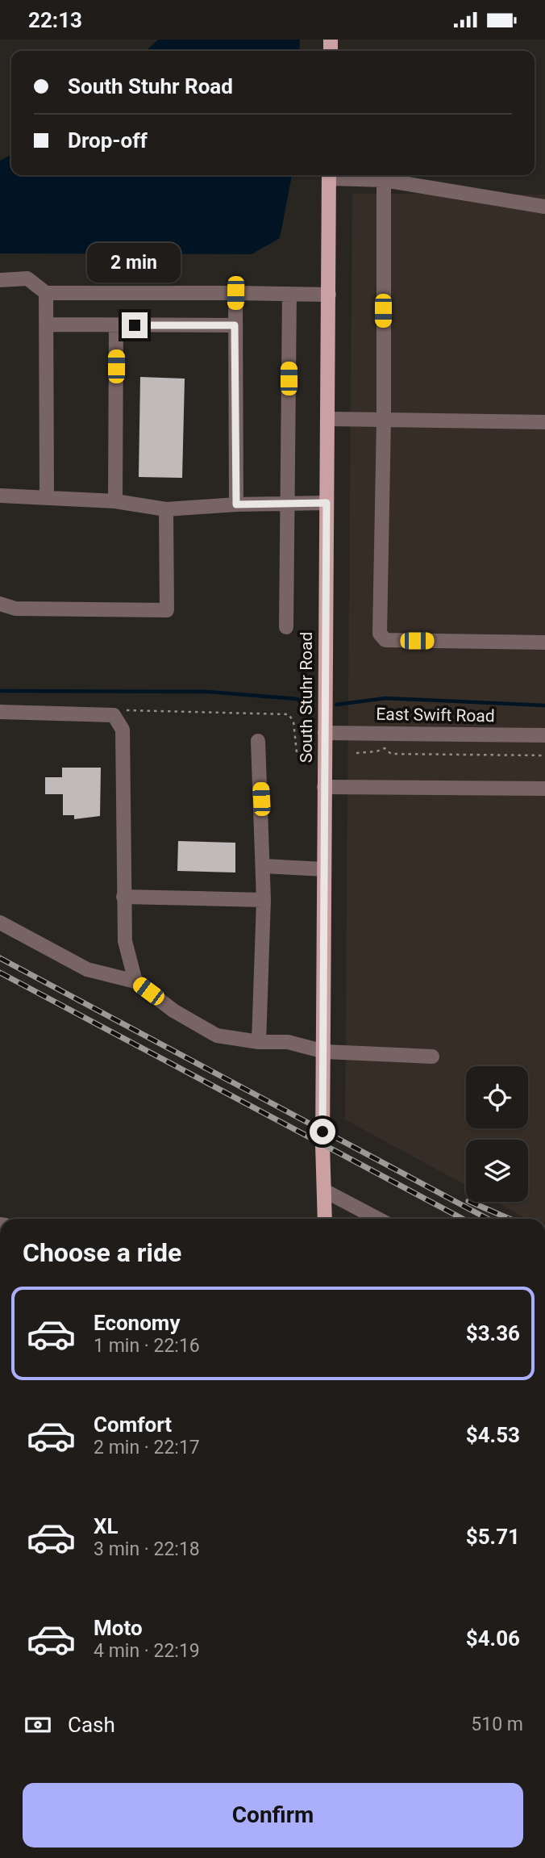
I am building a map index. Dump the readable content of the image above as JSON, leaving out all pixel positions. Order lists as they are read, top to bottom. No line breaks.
{"streets":{"main road":["South Stuhr Road"],"street":["East Swift Road"]},"crossings":[["South Stuhr Road","East Swift Road"]],"page":{"status":"22:13","banner":["South Stuhr Road","Drop-off"],"bubble":"2 min","heading":"Choose a ride","list":[{"name":"Economy","note":"1 min · 22:16","value":"$3.36"},{"name":"Comfort","note":"2 min · 22:17","value":"$4.53"},{"name":"XL","note":"3 min · 22:18","value":"$5.71"},{"name":"Moto","note":"4 min · 22:19","value":"$4.06"}],"pay":["Cash","510 m"],"buttons":"Confirm"}}
